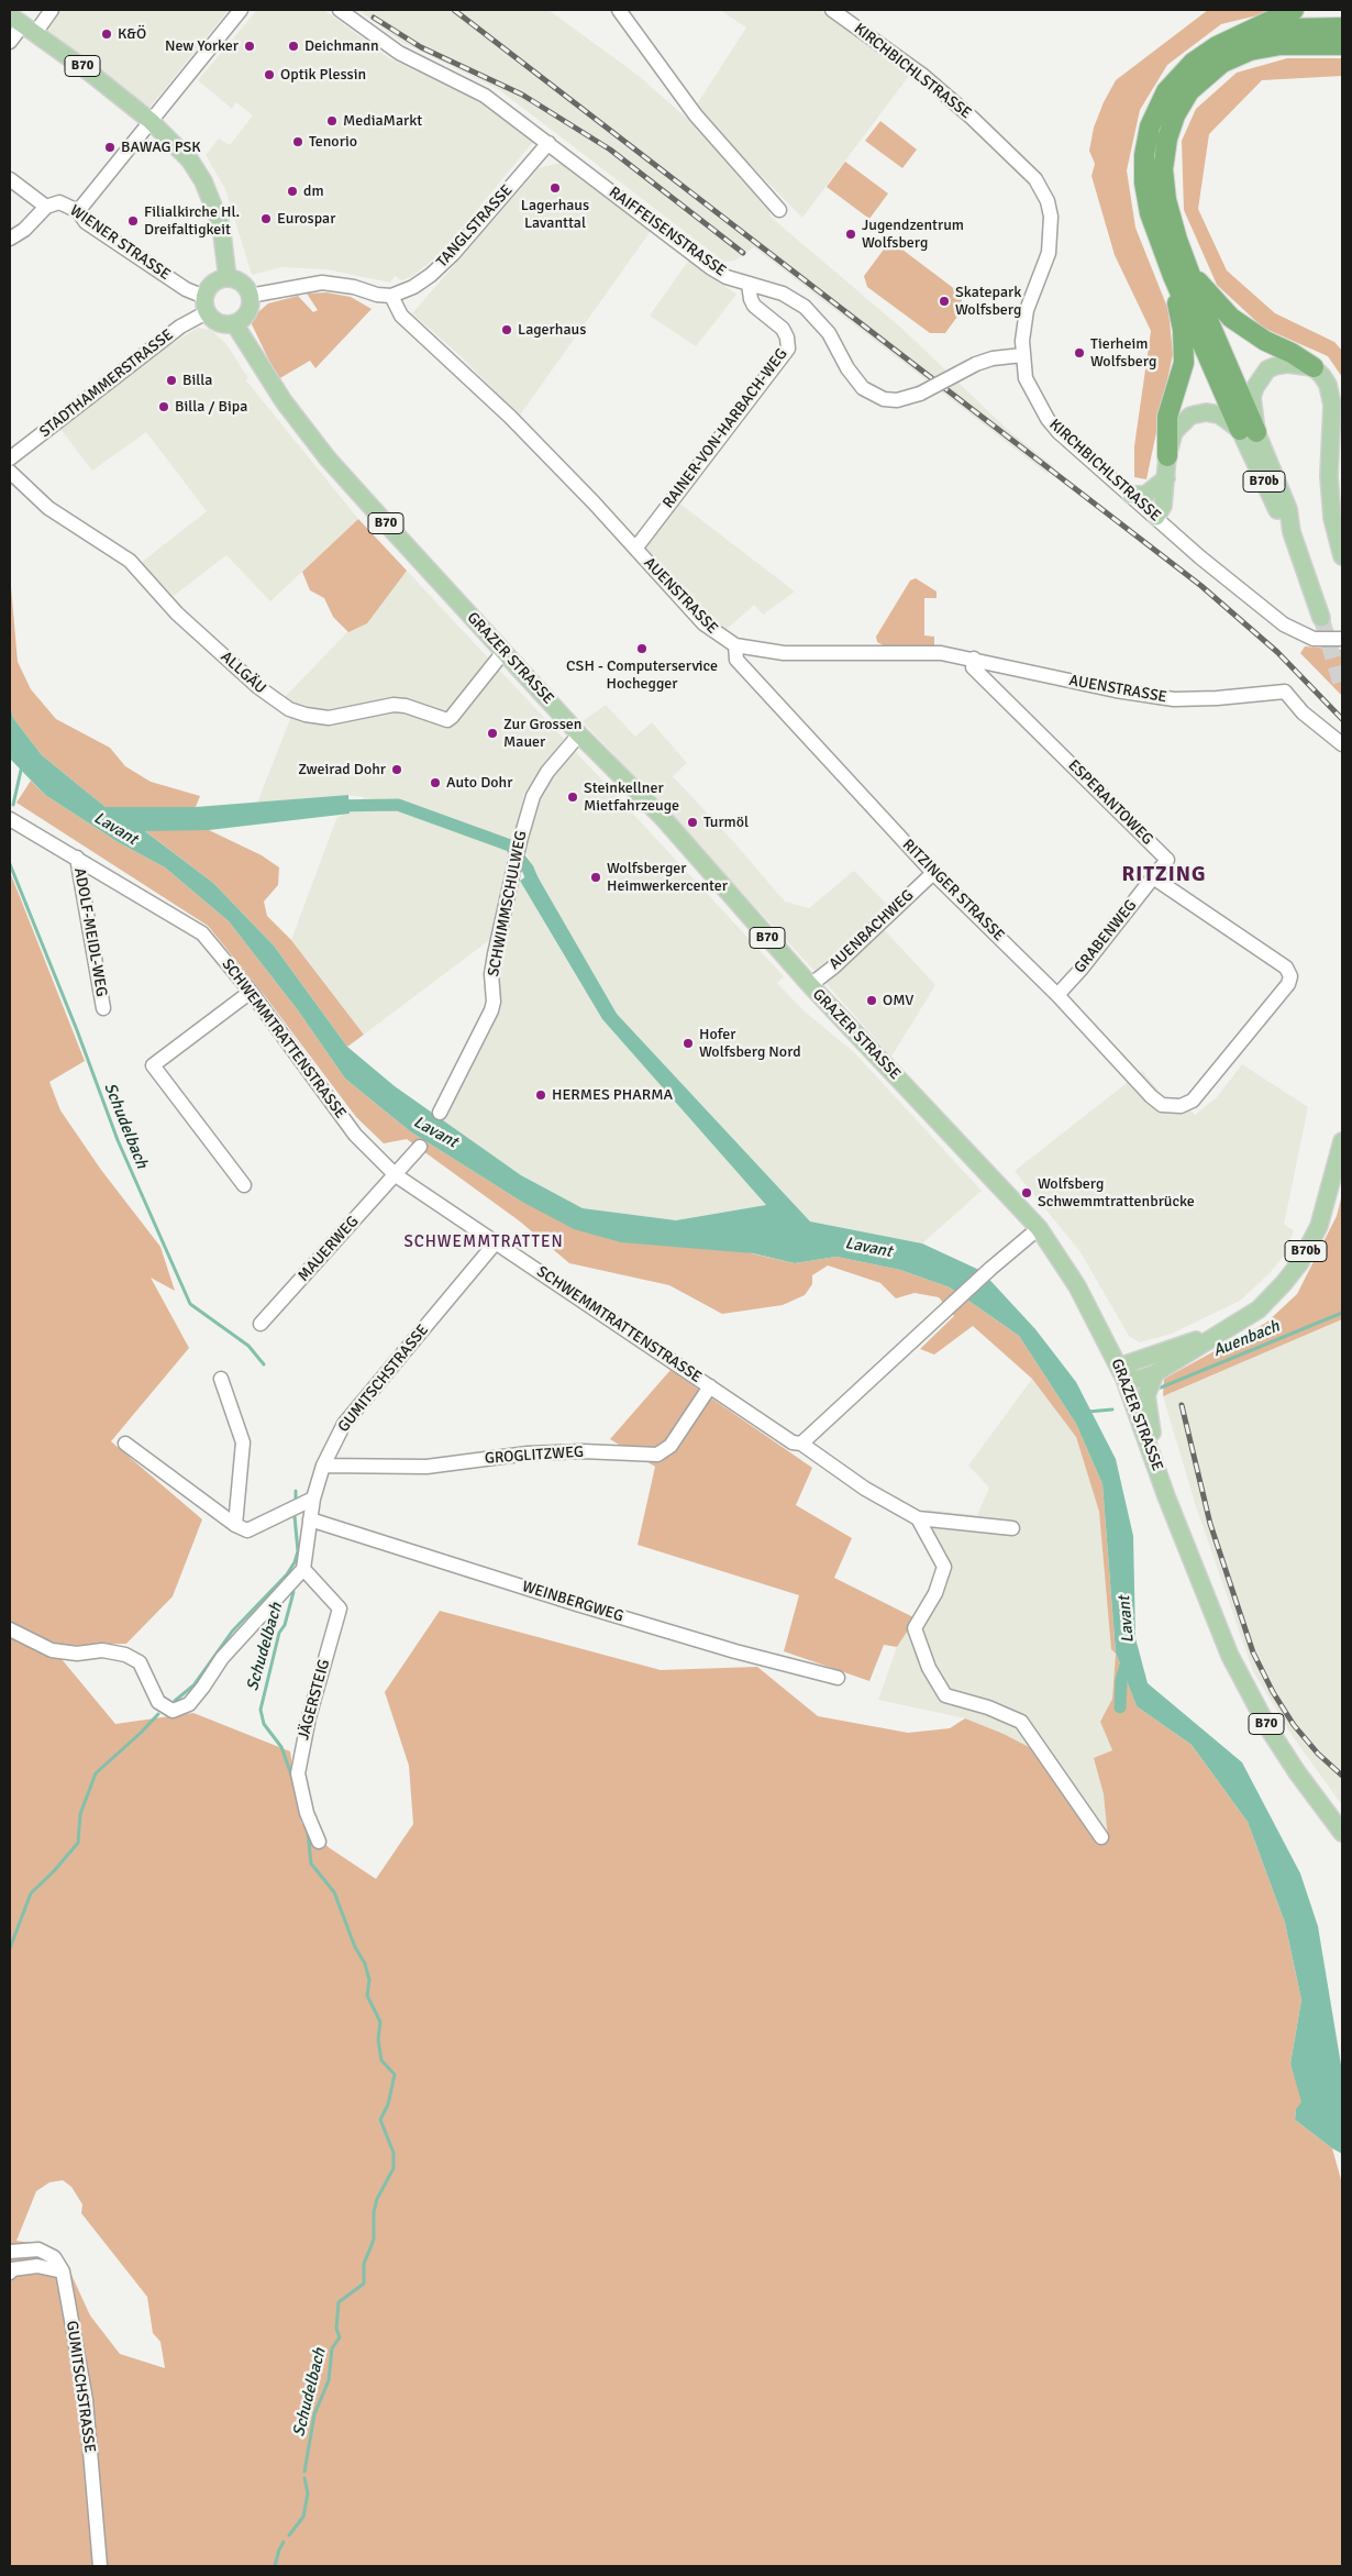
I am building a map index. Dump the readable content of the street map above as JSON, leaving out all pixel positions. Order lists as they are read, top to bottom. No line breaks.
{"streets":{"main road":["B70","B70b","GRAZER STRASSE"],"street":["KIRCHBICHLSTRASSE","TANGLSTRASSE","RAIFFEISENSTRASSE","WIENER STRASSE","STADTHAMMERSTRASSE","RAINER-VON-HARBACH-WEG","AUENSTRASSE","ALLGÄU","ESPERANTOWEG","RITZINGER STRASSE","SCHWIMMSCHULWEG","AUENBACHWEG","ADOLF-MEIDL-WEG","GRABENWEG","SCHWEMMTRATTENSTRASSE","MAUERWEG","GUMITSCHSTRASSE","GROGLITZWEG","WEINBERGWEG","JÄGERSTEIG"]},"crossings":[["B70","WIENER STRASSE"],["B70","STADTHAMMERSTRASSE"],["B70","GRAZER STRASSE"],["KIRCHBICHLSTRASSE","RAIFFEISENSTRASSE"],["TANGLSTRASSE","RAIFFEISENSTRASSE"],["TANGLSTRASSE","AUENSTRASSE"],["RAIFFEISENSTRASSE","RAINER-VON-HARBACH-WEG"],["WIENER STRASSE","STADTHAMMERSTRASSE"],["WIENER STRASSE","GRAZER STRASSE"],["STADTHAMMERSTRASSE","GRAZER STRASSE"],["RAINER-VON-HARBACH-WEG","AUENSTRASSE"],["B70b","GRAZER STRASSE"],["AUENSTRASSE","ESPERANTOWEG"],["AUENSTRASSE","RITZINGER STRASSE"],["GRAZER STRASSE","ALLGÄU"],["GRAZER STRASSE","SCHWIMMSCHULWEG"],["GRAZER STRASSE","AUENBACHWEG"],["ESPERANTOWEG","RITZINGER STRASSE"],["ESPERANTOWEG","GRABENWEG"],["RITZINGER STRASSE","AUENBACHWEG"],["RITZINGER STRASSE","GRABENWEG"],["ADOLF-MEIDL-WEG","SCHWEMMTRATTENSTRASSE"],["SCHWEMMTRATTENSTRASSE","MAUERWEG"],["SCHWEMMTRATTENSTRASSE","GUMITSCHSTRASSE"],["SCHWEMMTRATTENSTRASSE","GROGLITZWEG"],["GUMITSCHSTRASSE","GROGLITZWEG"],["GUMITSCHSTRASSE","WEINBERGWEG"],["GUMITSCHSTRASSE","JÄGERSTEIG"]],"districts":["RITZING","SCHWEMMTRATTEN"],"water":["Lavant","Schudelbach","Auenbach"],"places":["K&Ö","New Yorker","Deichmann","Optik Plessin","MediaMarkt","Tenorio","BAWAG PSK","Lagerhaus Lavanttal","dm","Eurospar","Filialkirche Hl. Dreifaltigkeit","Jugendzentrum Wolfsberg","Skatepark Wolfsberg","Lagerhaus","Tierheim Wolfsberg","Billa","Billa / Bipa","CSH - Computerservice Hochegger","Zur Grossen Mauer","Zweirad Dohr","Auto Dohr","Steinkellner Mietfahrzeuge","Turmöl","Wolfsberger Heimwerkercenter","OMV","Hofer Wolfsberg Nord","HERMES PHARMA","Wolfsberg Schwemmtrattenbrücke"]}
